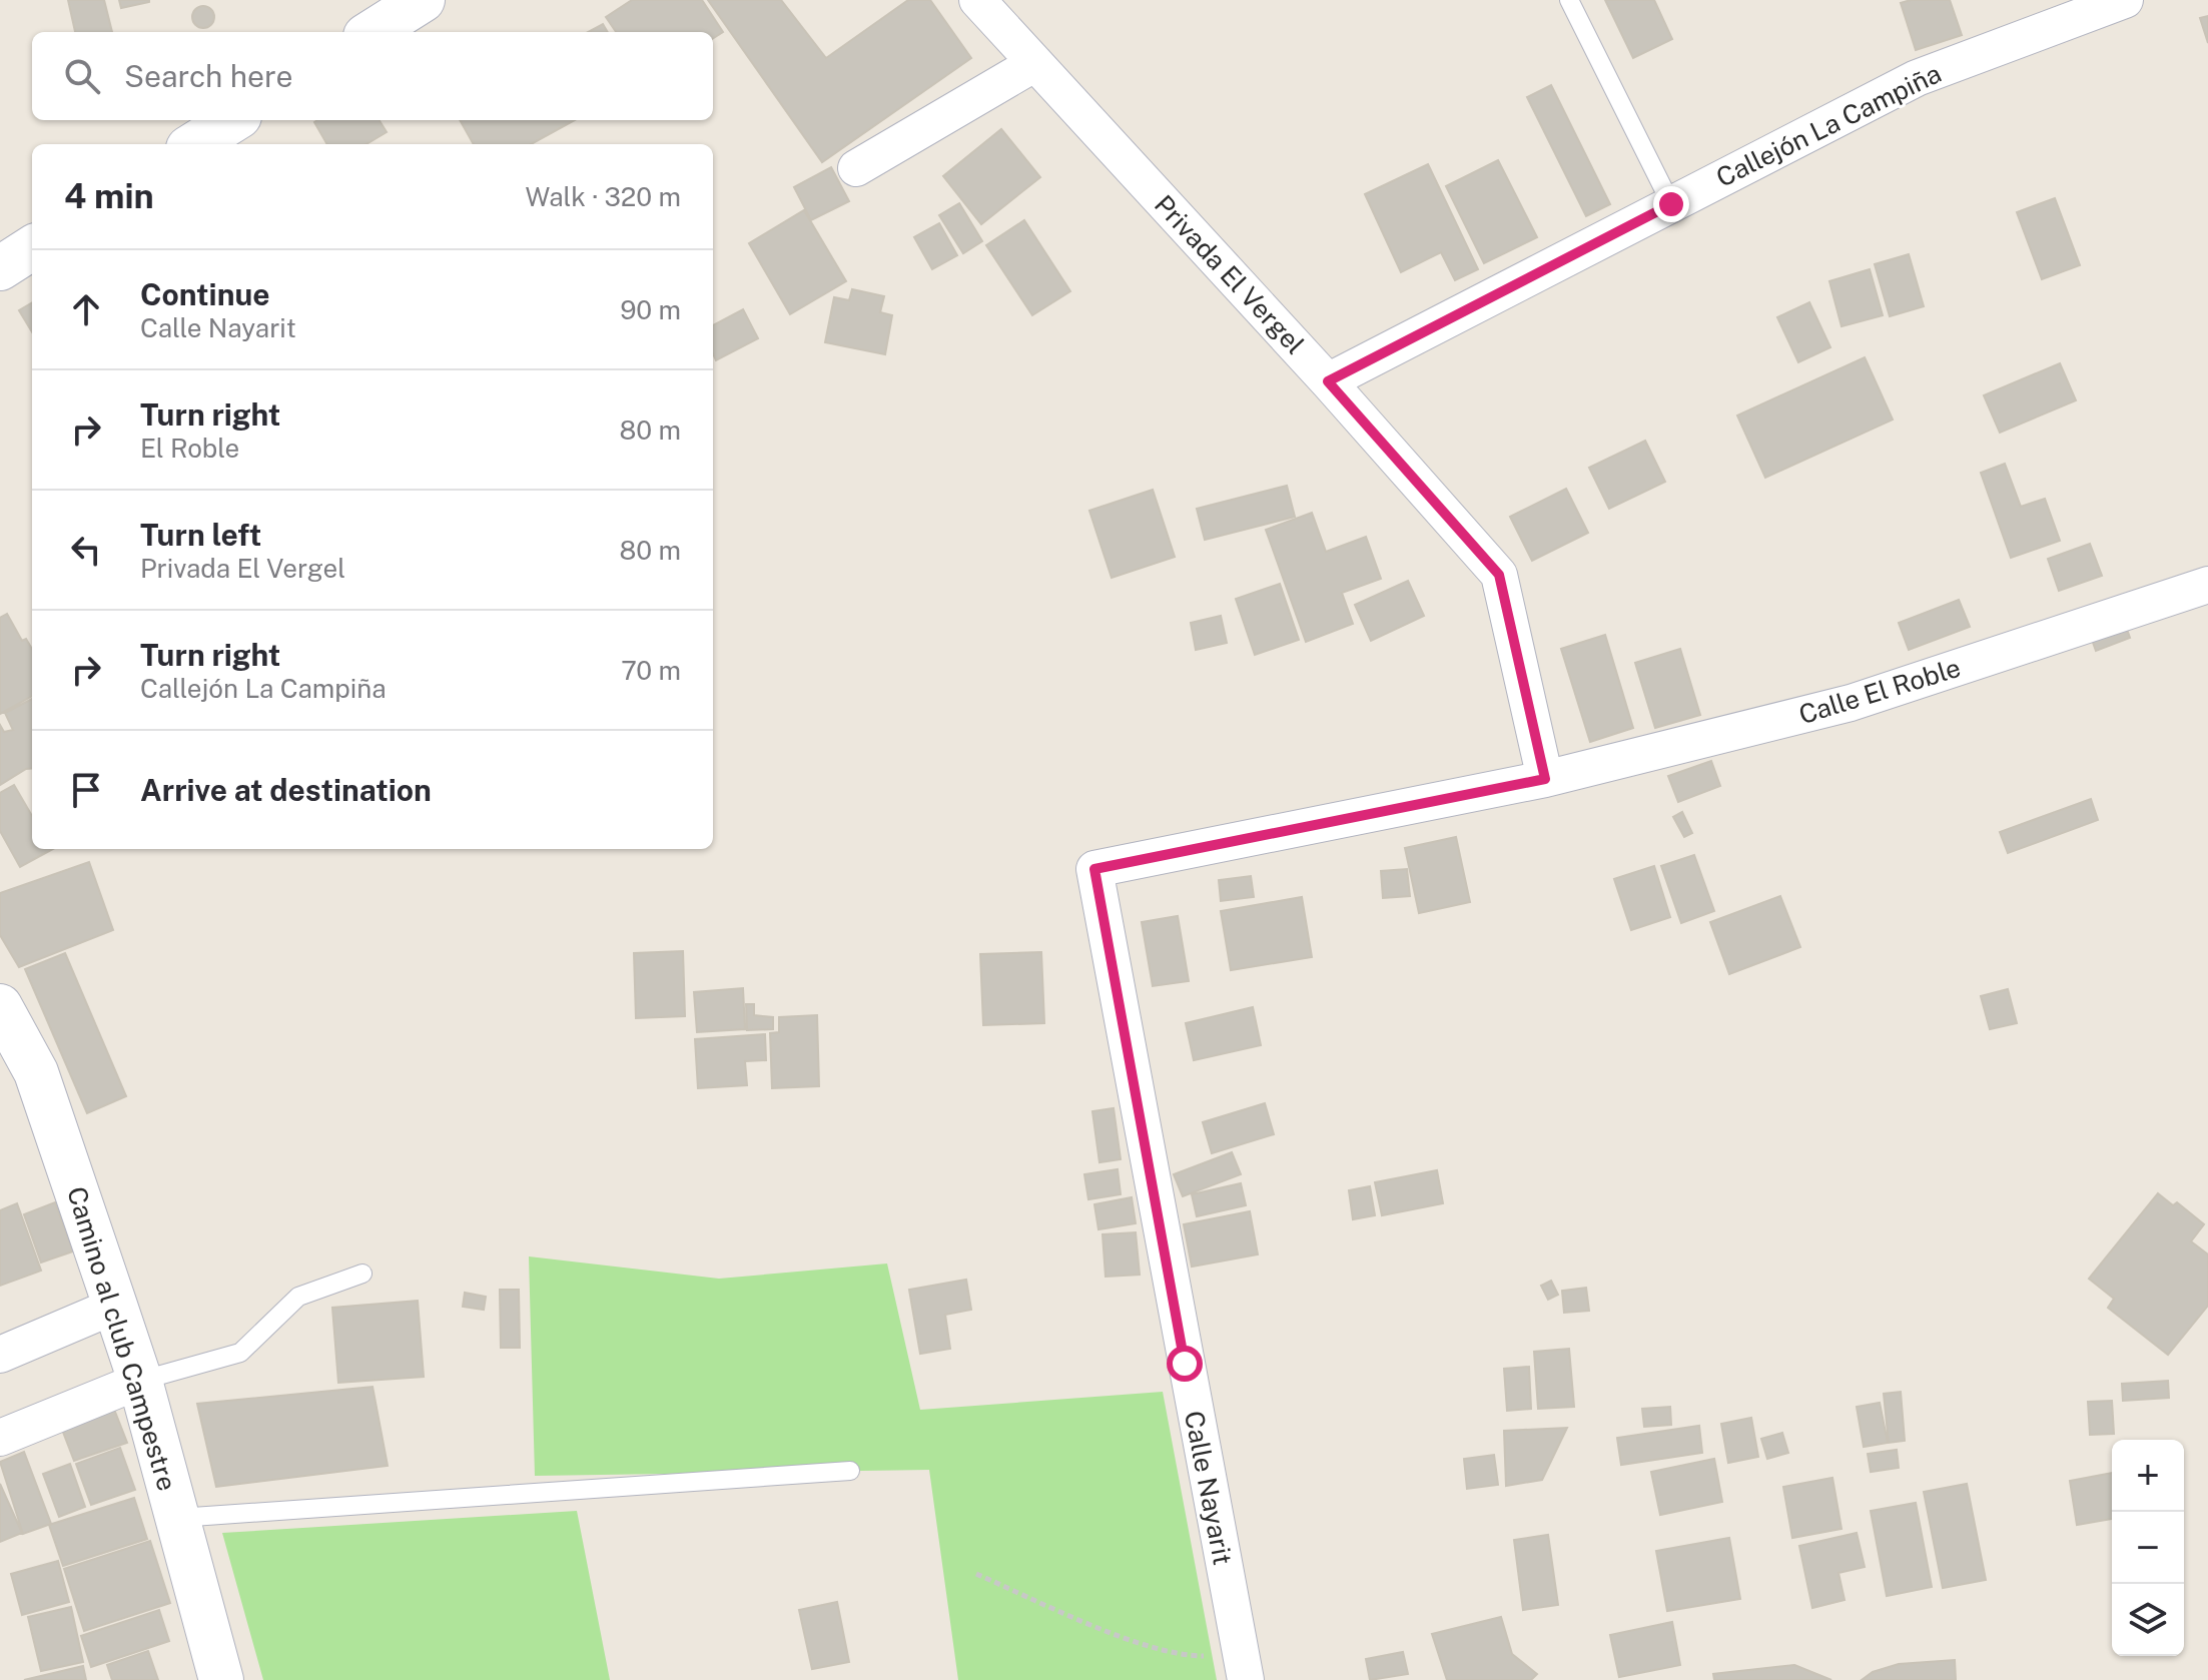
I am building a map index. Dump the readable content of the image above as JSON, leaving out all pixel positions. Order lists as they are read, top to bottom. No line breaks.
{"streets":{"main road":["Camino al club Campestre"],"street":["Callejón La Campiña","Privada El Vergel","Calle El Roble","Calle Nayarit"]},"crossings":[["Callejón La Campiña","Privada El Vergel"],["Privada El Vergel","Calle El Roble"],["Calle El Roble","Calle Nayarit"]],"page":{"search":"Search here","heading":["4 min","Walk · 320 m"],"list":[["Continue","Calle Nayarit","90 m"],["Turn right","El Roble","80 m"],["Turn left","Privada El Vergel","80 m"],["Turn right","Callejón La Campiña","70 m"],"Arrive at destination"],"map_buttons":["+","−"]}}
